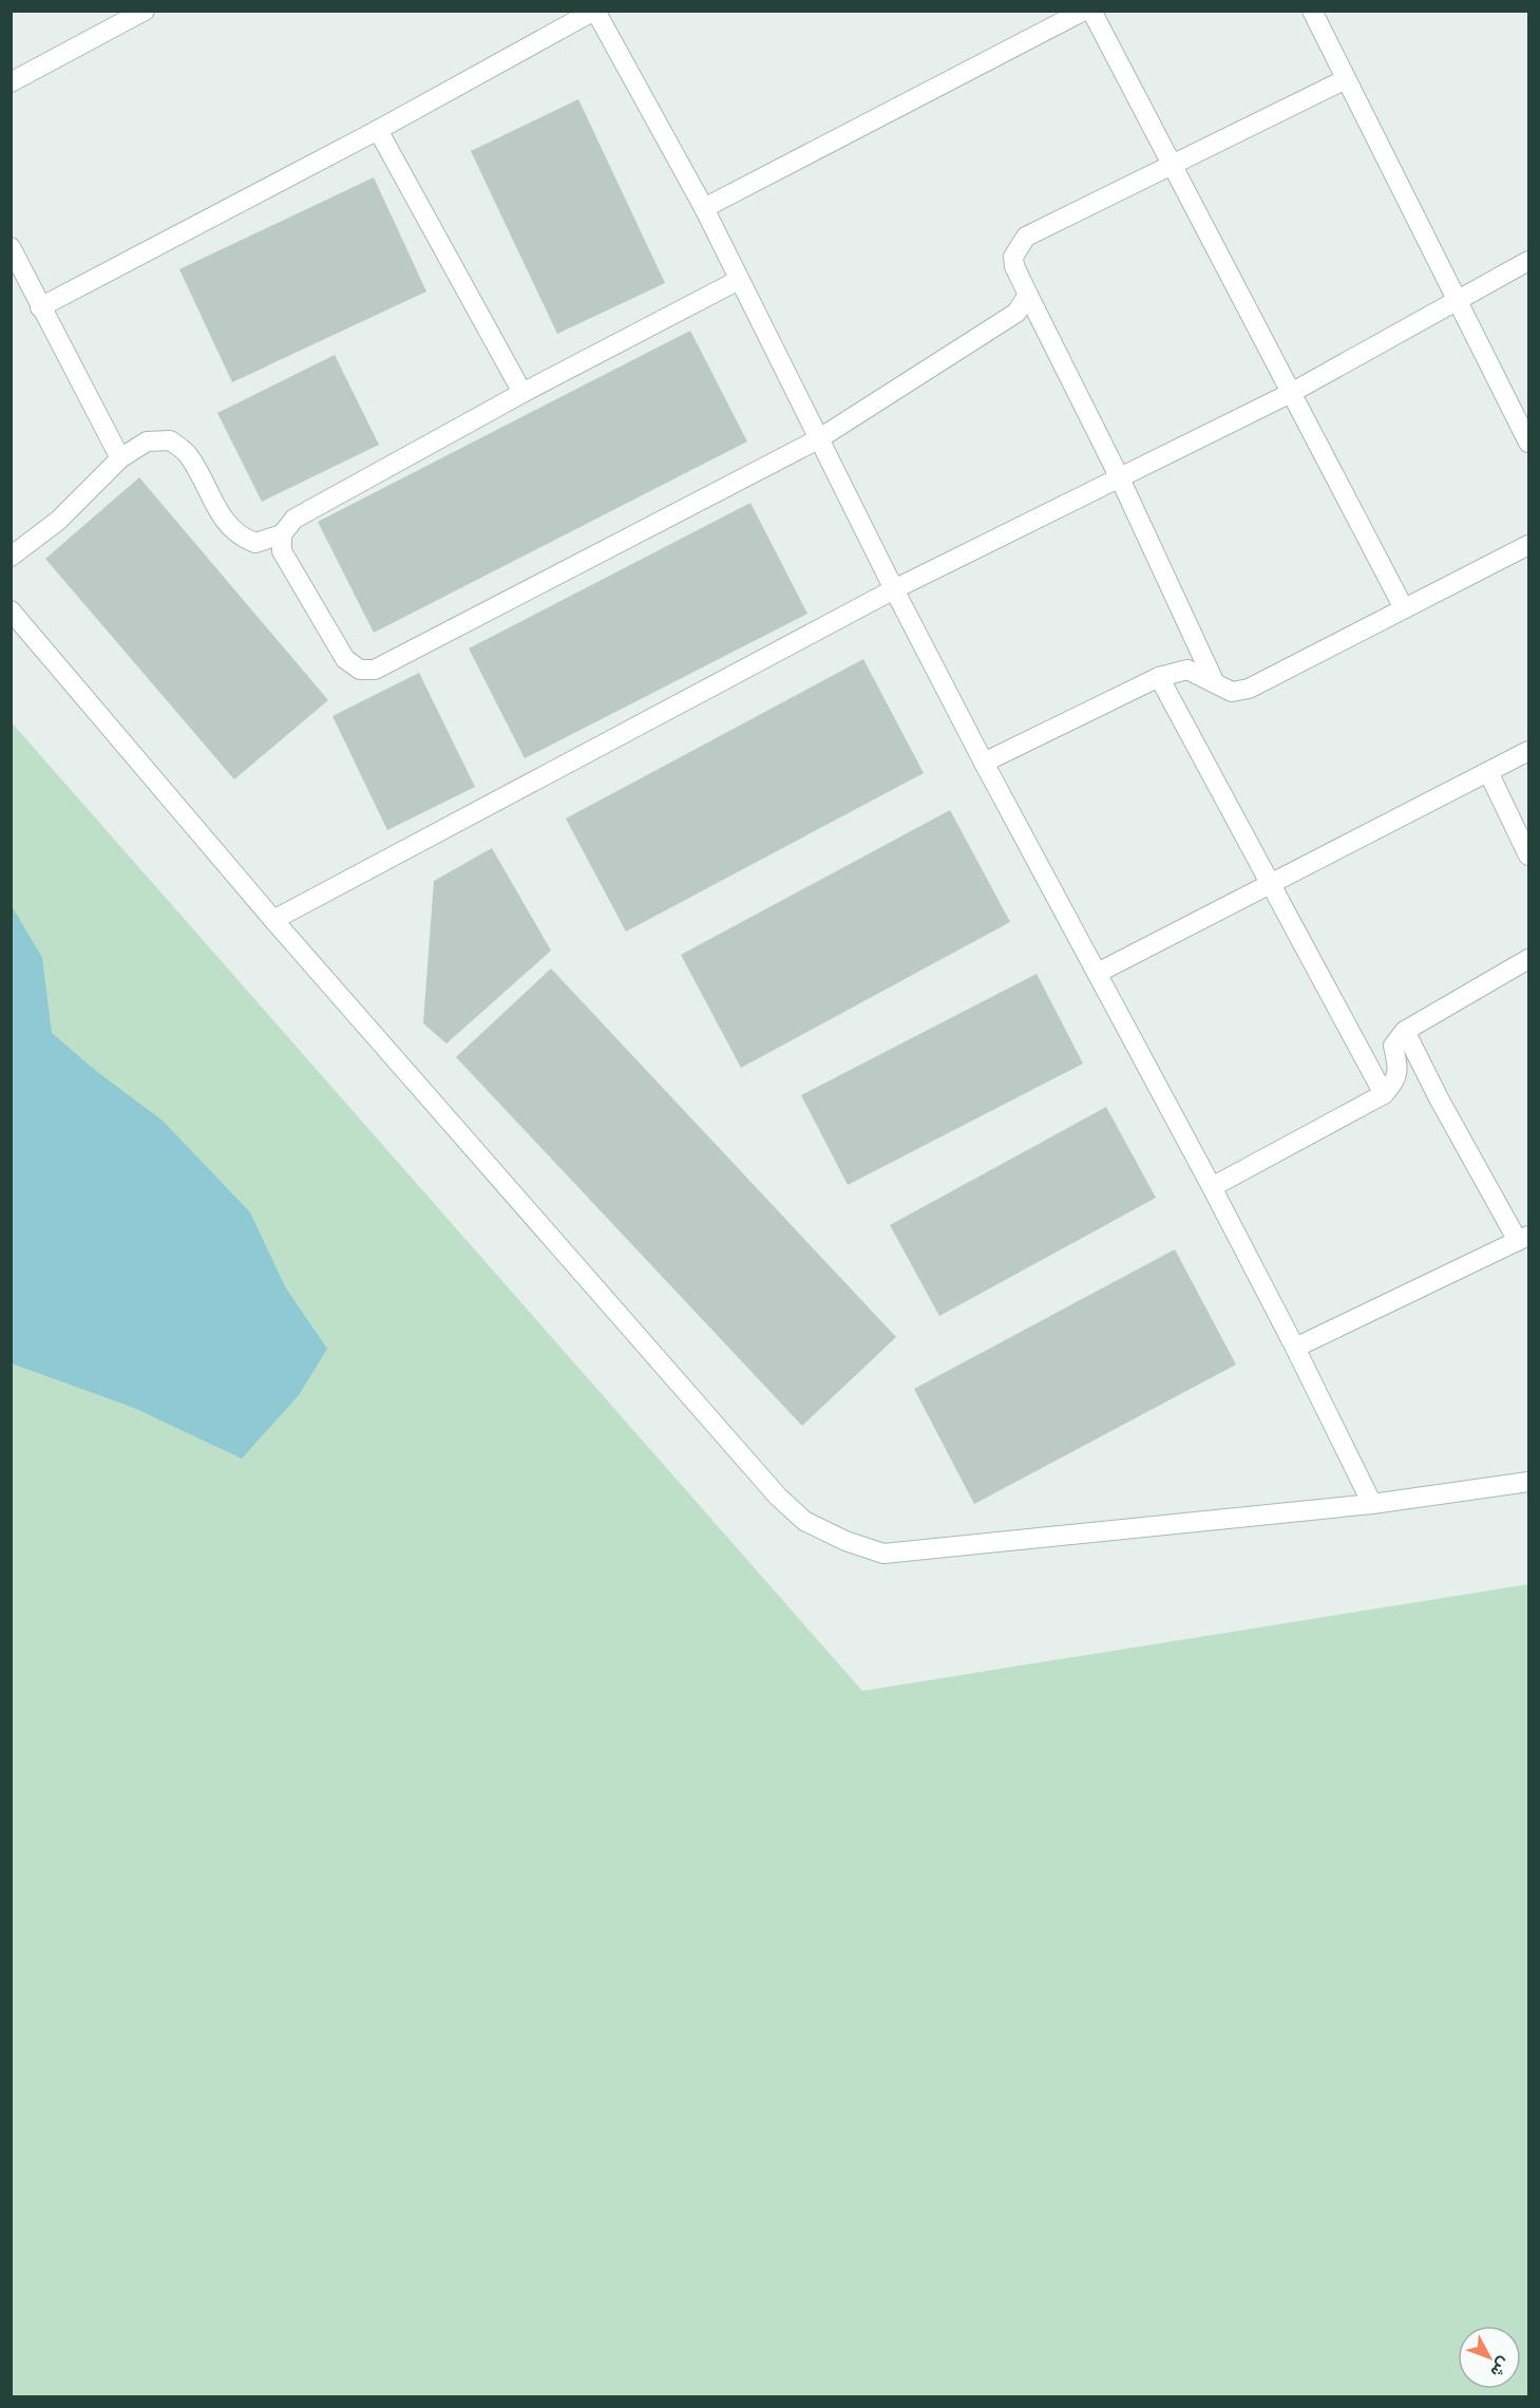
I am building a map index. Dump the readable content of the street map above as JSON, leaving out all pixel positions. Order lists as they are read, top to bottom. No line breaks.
{"north":"bottom right"}
